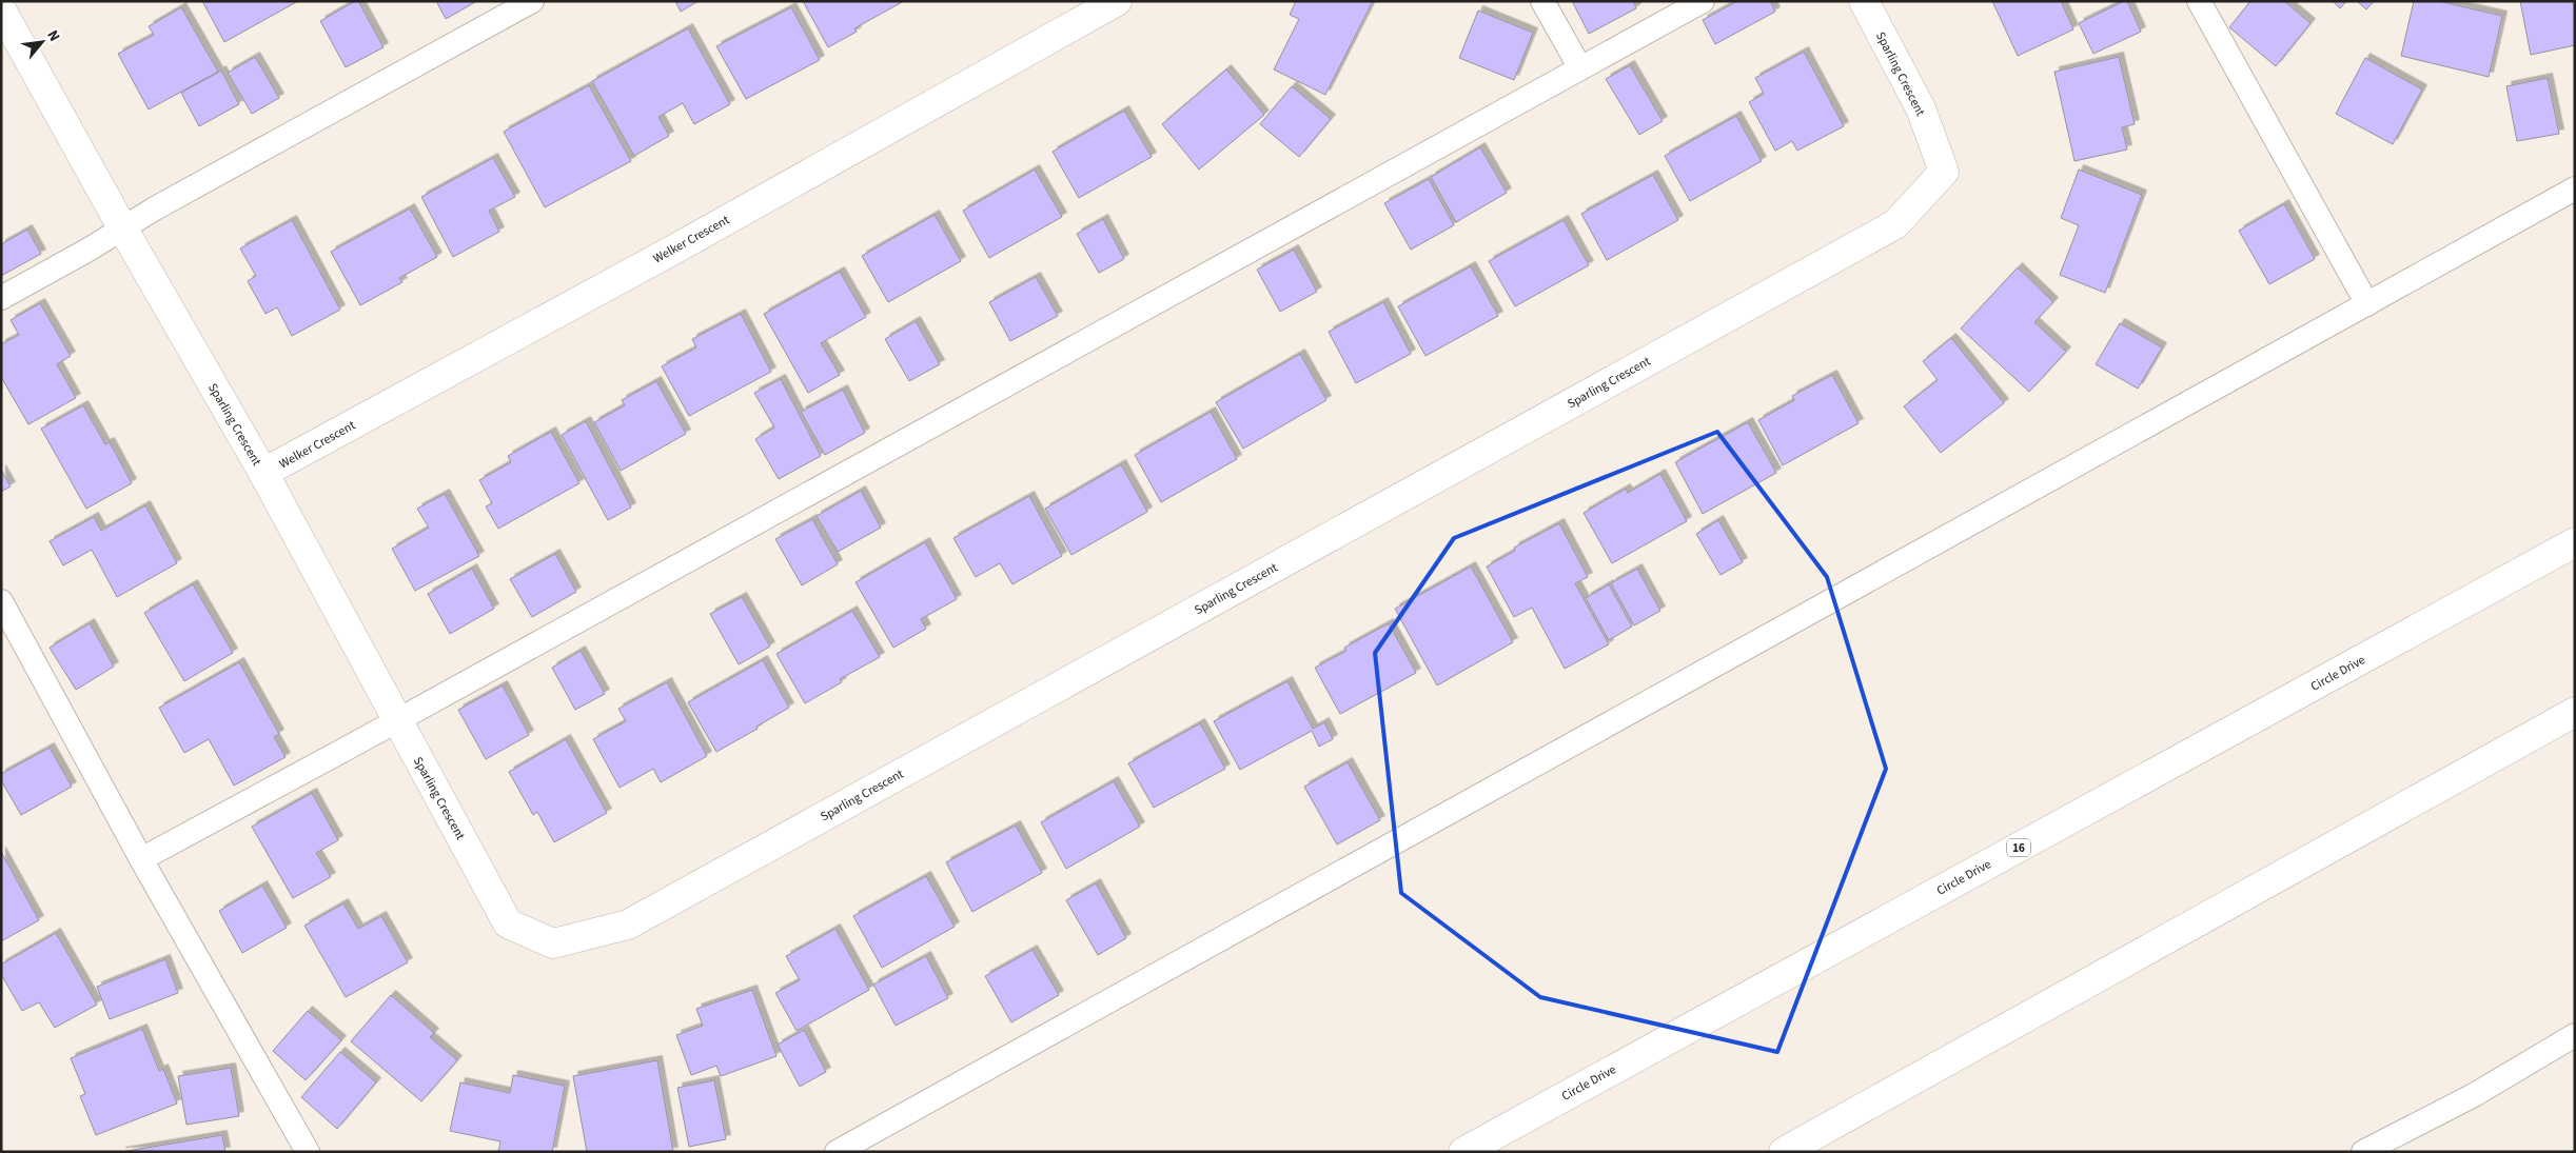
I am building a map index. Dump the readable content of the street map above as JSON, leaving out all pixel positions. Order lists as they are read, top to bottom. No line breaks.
{"streets":{"main road":["Sparling Crescent","Welker Crescent","Circle Drive","16"]},"crossings":[["Sparling Crescent","Welker Crescent"]],"north":"top right"}
